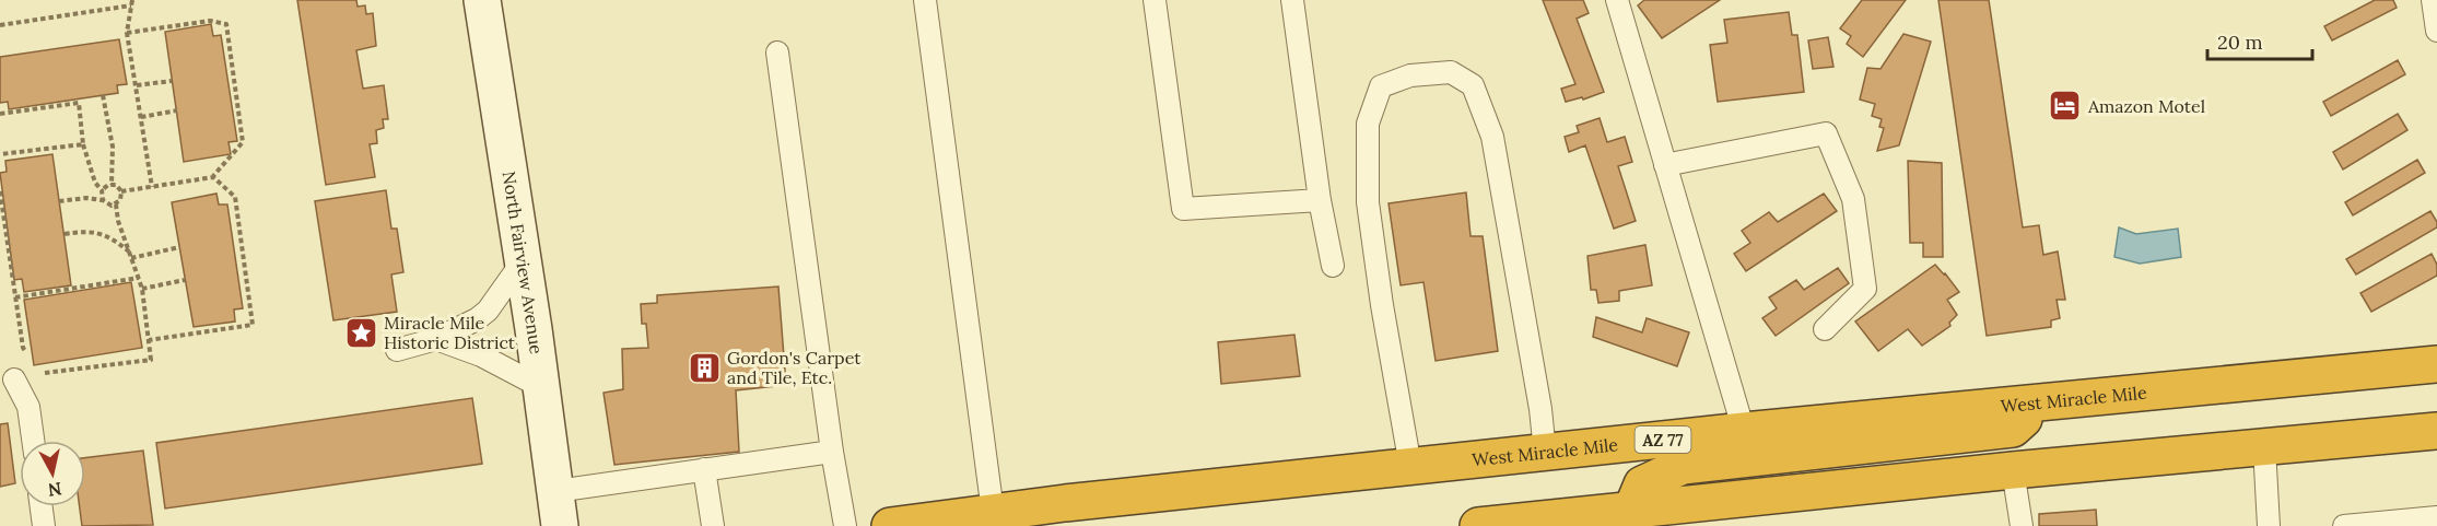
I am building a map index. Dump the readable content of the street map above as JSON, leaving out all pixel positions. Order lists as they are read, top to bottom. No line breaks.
{"streets":{"highway":["West Miracle Mile","AZ 77"],"street":["North Fairview Avenue"]},"places":{"hotel":["Amazon Motel"],"place":["Miracle Mile Historic District"],"building":["Gordon's Carpet and Tile, Etc."]},"scale_bar":"20 m","north":"bottom"}
